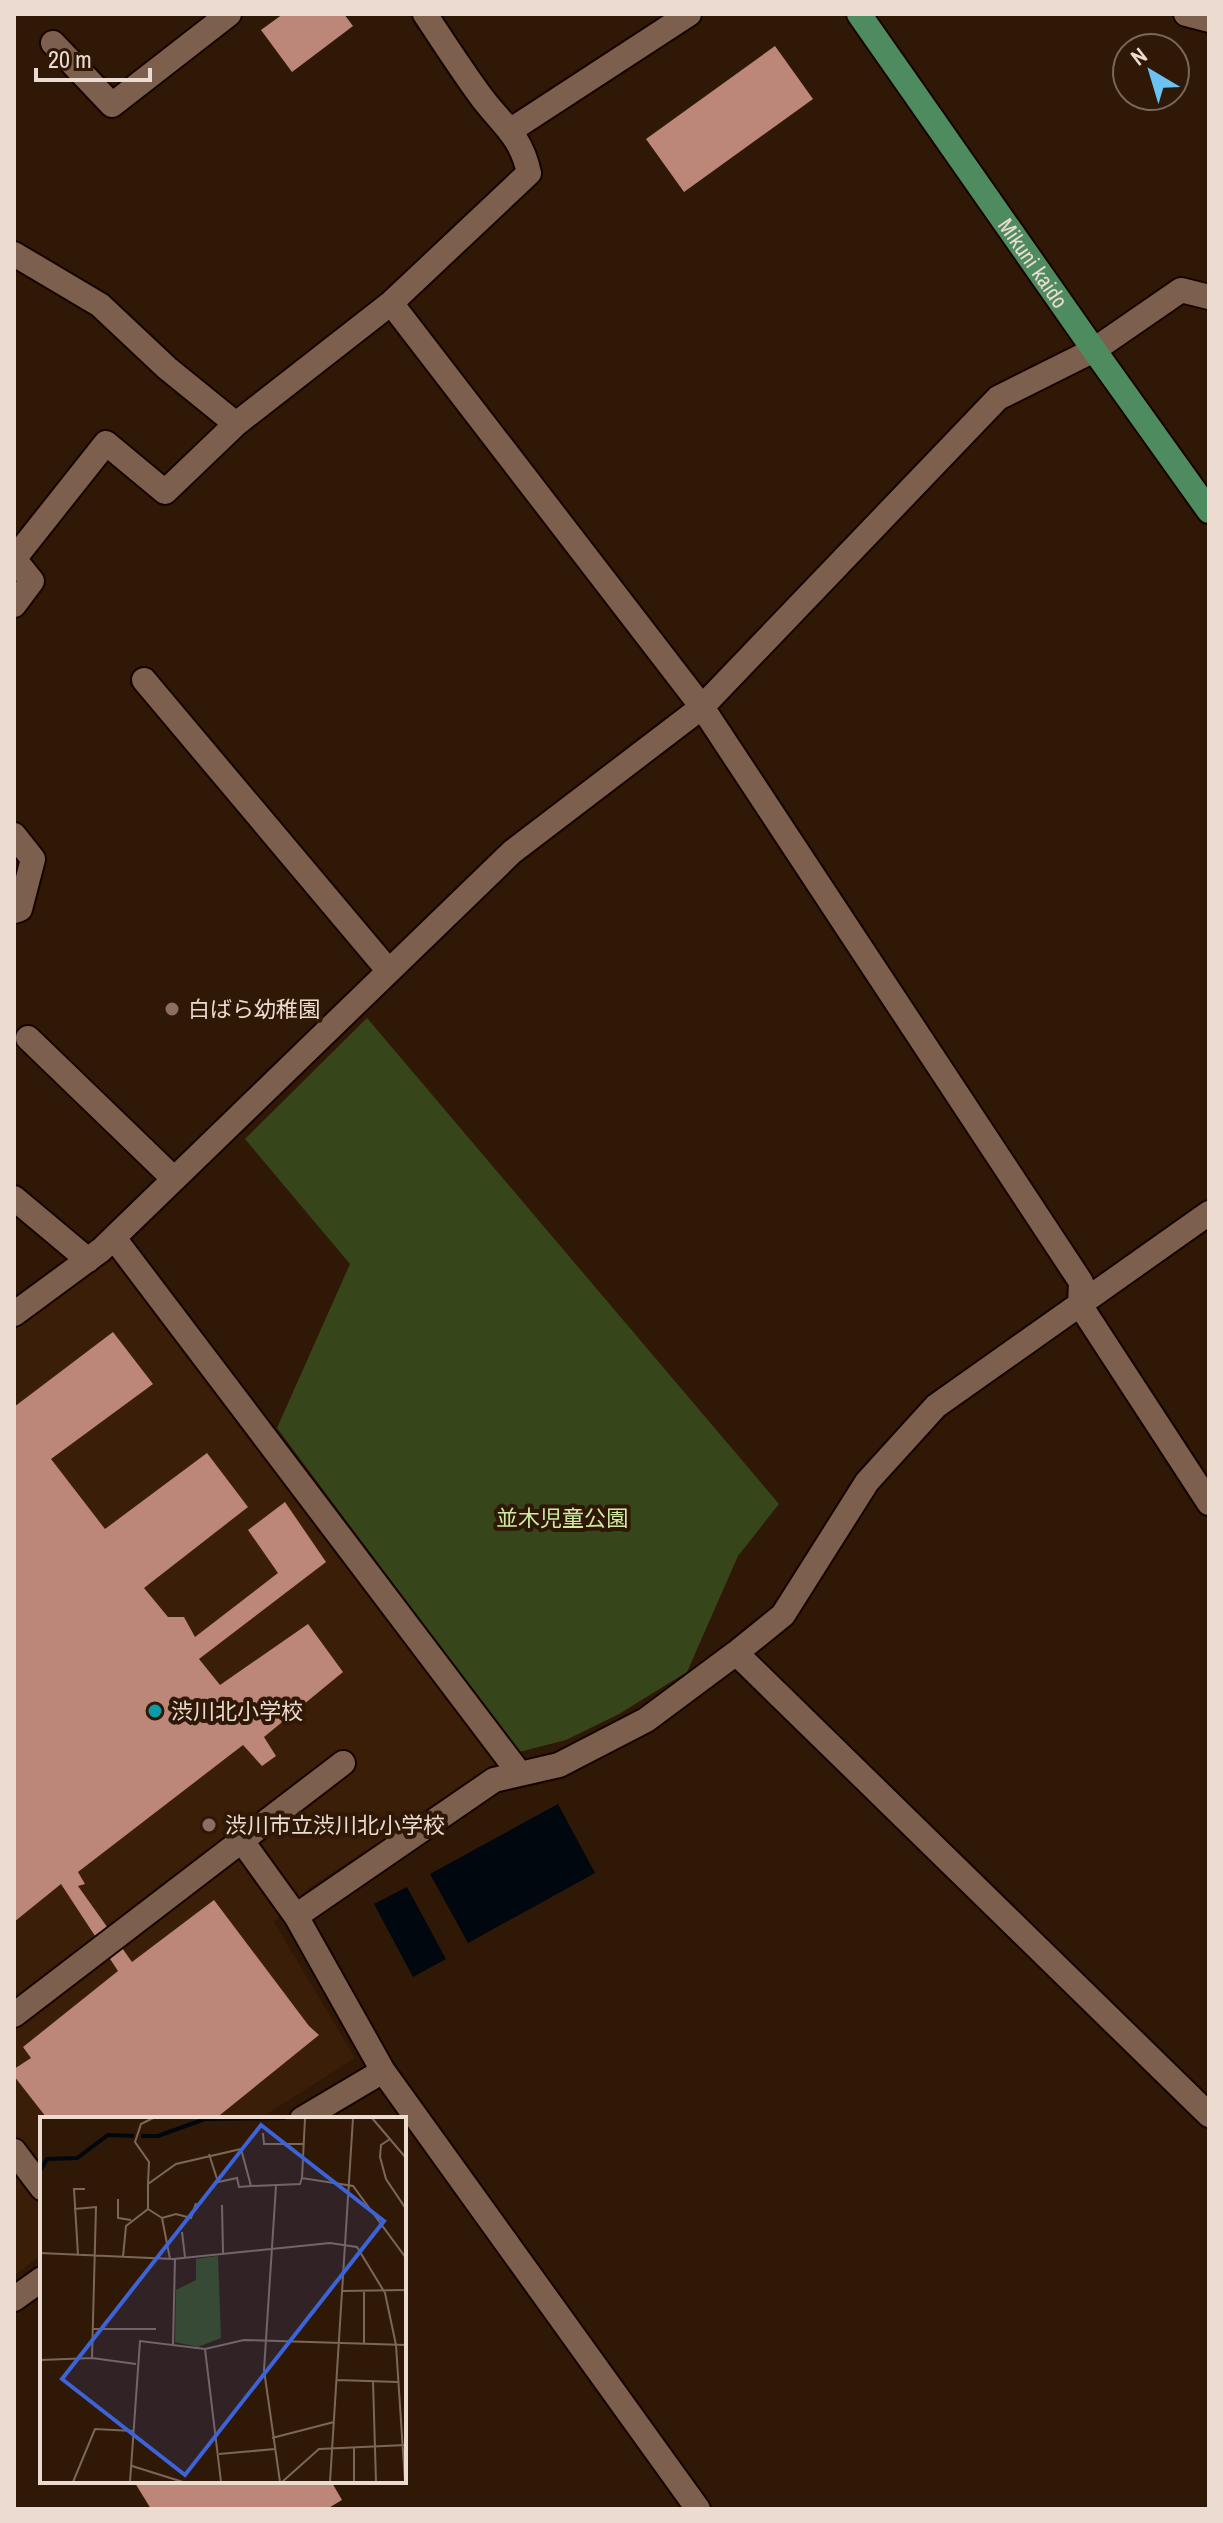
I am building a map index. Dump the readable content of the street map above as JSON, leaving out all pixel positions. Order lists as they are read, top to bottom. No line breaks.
{"streets":{"main road":["Mikuni kaido"]},"parks":["並木児童公園"],"places":["白ばら幼稚園","渋川北小学校","渋川市立渋川北小学校"],"scale_bar":"20 m","north":"top left"}
